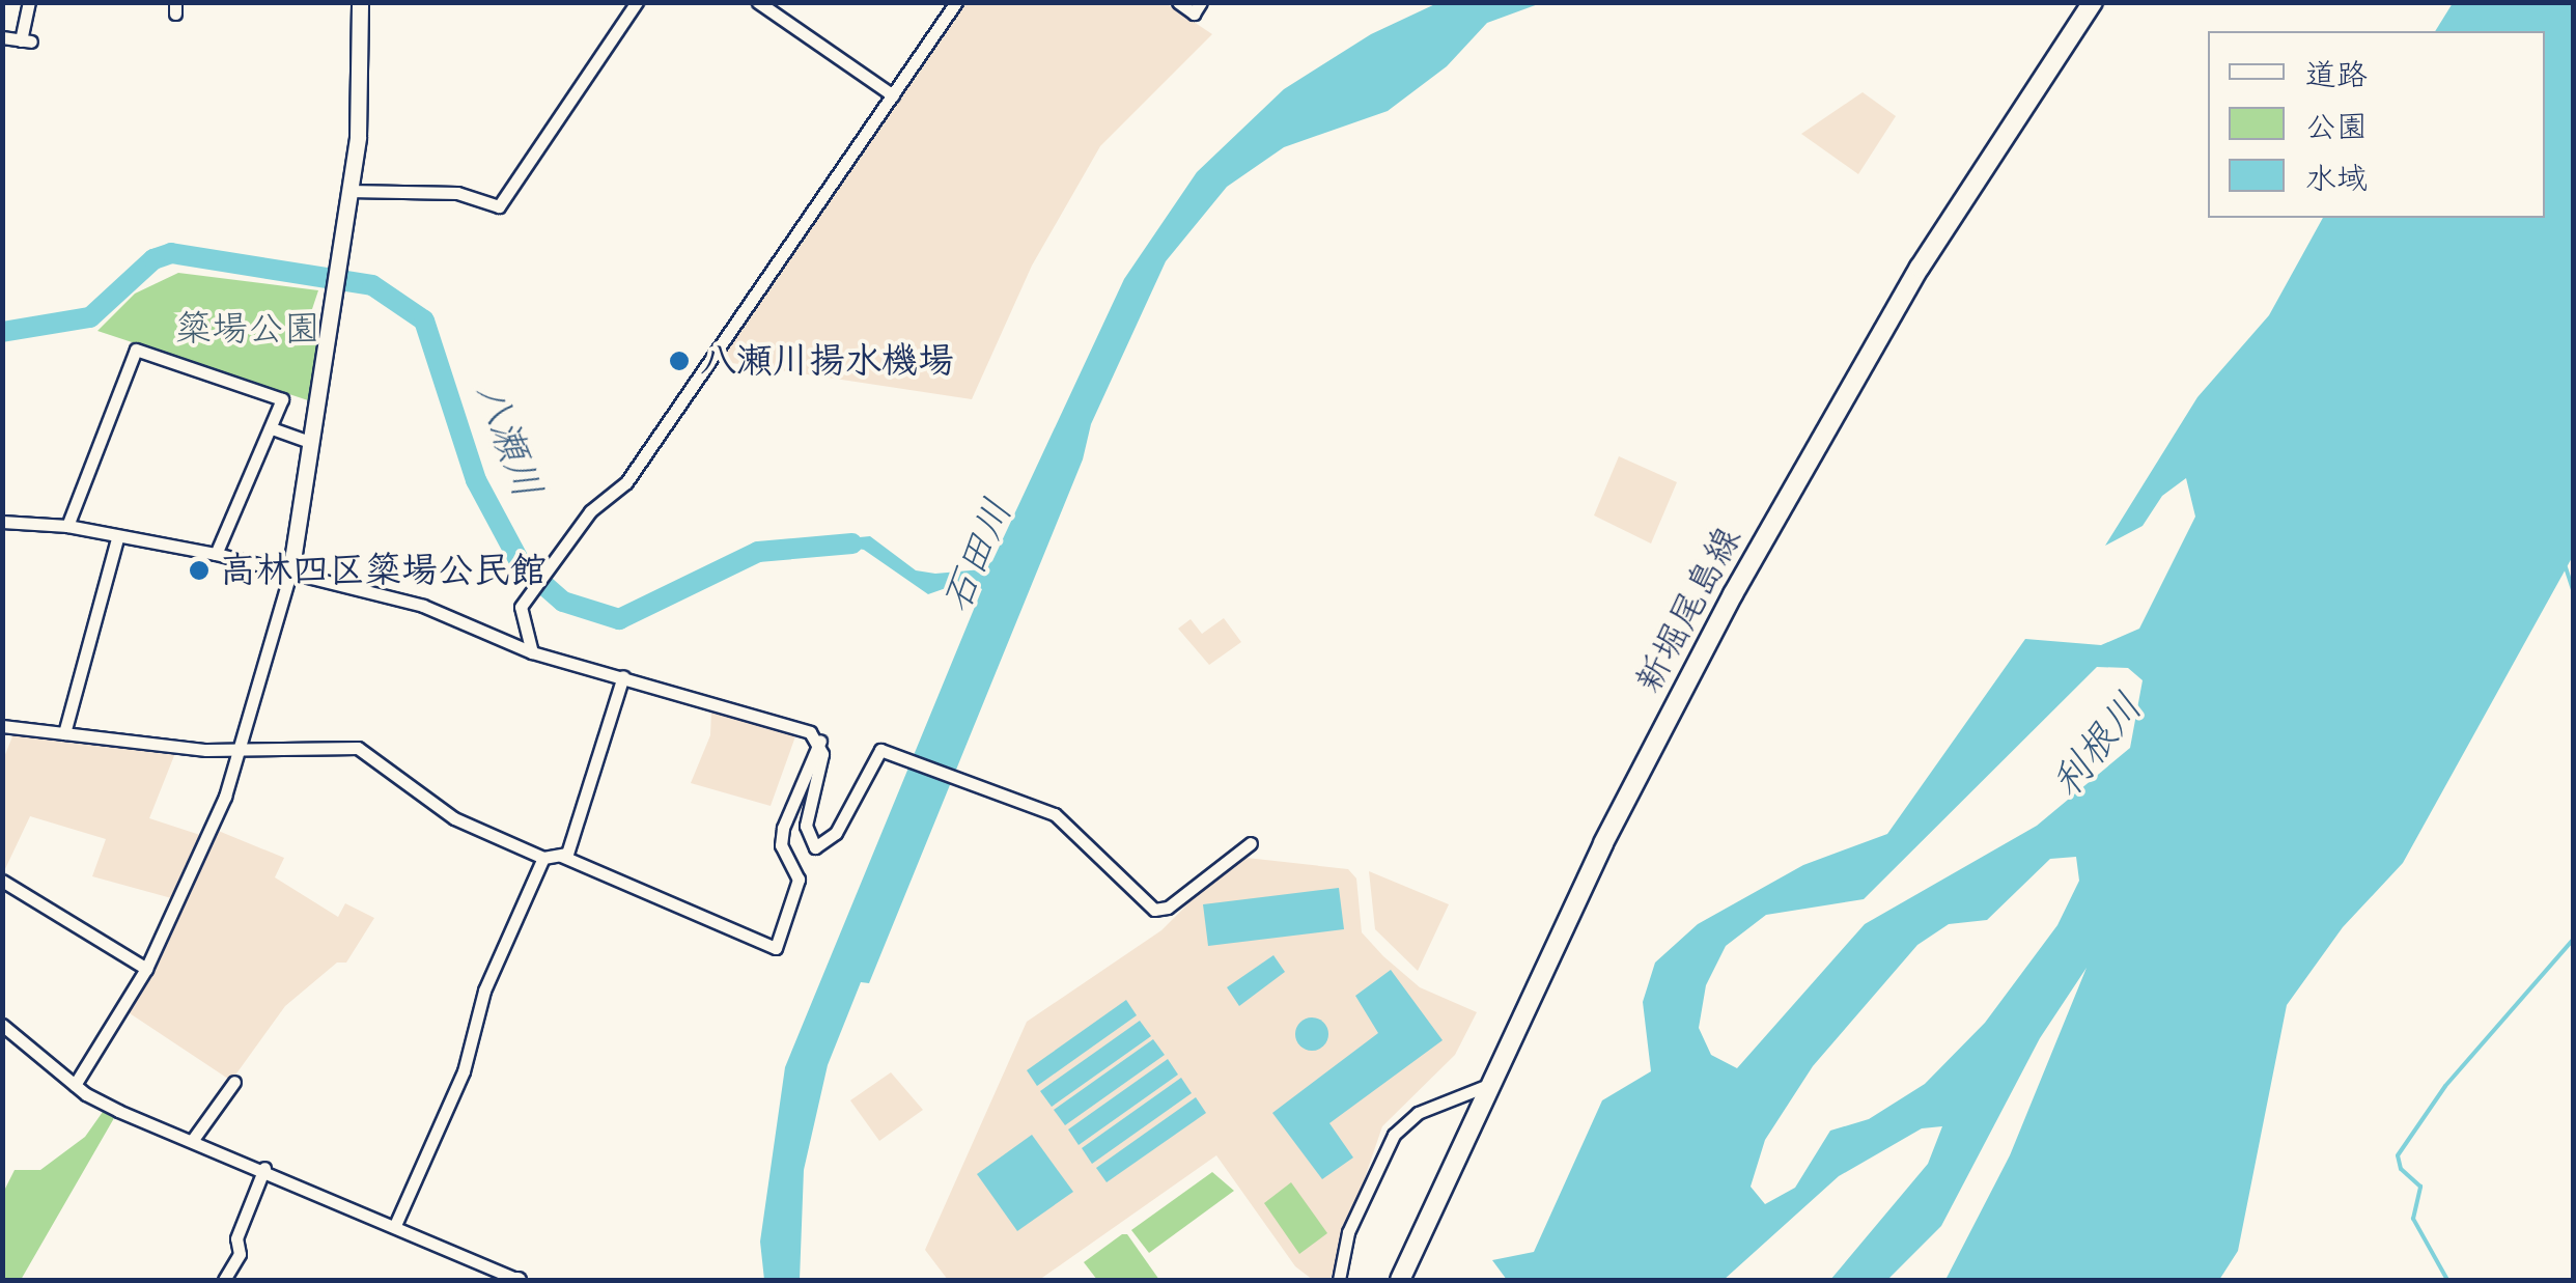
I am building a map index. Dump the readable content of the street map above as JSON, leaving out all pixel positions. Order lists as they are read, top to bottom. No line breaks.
{"streets":{"main road":["新堀尾島線"]},"water":["八瀬川","石田川","利根川"],"parks":["簗場公園"],"places":["八瀬川揚水機場","高林四区簗場公民館"],"legend":["道路","公園","水域"]}
